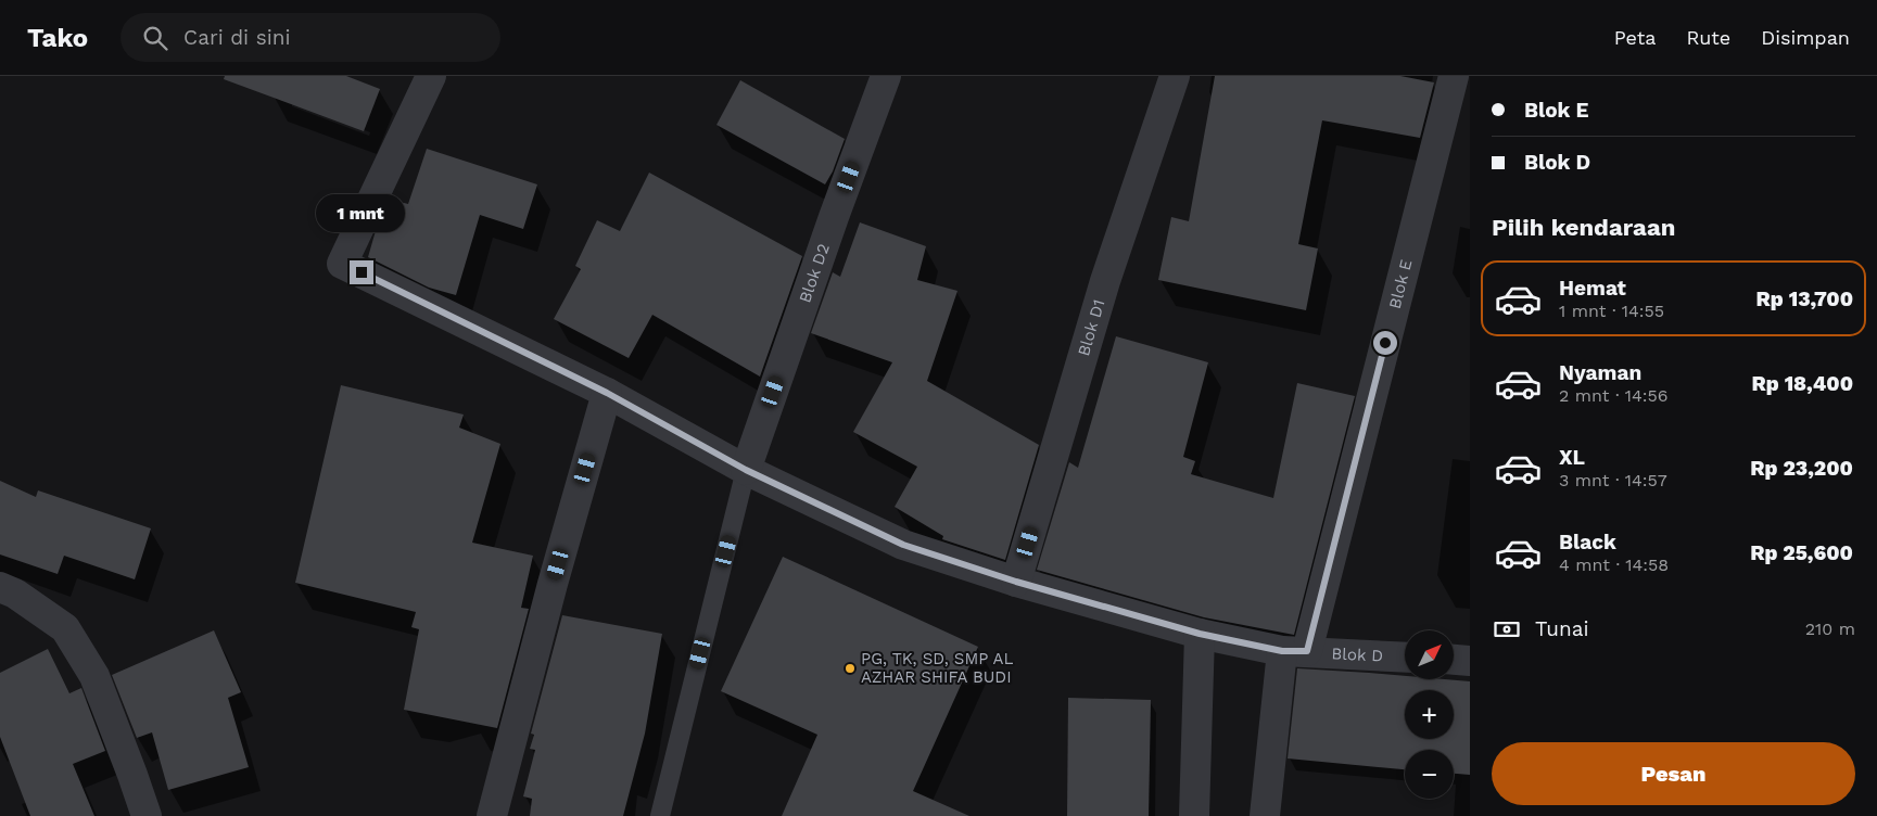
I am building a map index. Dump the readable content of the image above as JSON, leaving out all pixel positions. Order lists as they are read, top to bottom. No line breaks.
{"streets":{"street":["Blok D2","Blok E","Blok D1","Blok D"]},"crossings":[["Blok D2","Blok D"],["Blok E","Blok D"],["Blok D1","Blok D"]],"places":["PG, TK, SD, SMP AL AZHAR SHIFA BUDI"],"north":"top right","page":{"header":"Tako","search":"Cari di sini","nav":["Peta","Rute","Disimpan"],"banner":["Blok E","Blok D"],"bubble":"1 mnt","heading":"Pilih kendaraan","list":[{"name":"Hemat","note":"1 mnt · 14:55","value":"Rp 13,700"},{"name":"Nyaman","note":"2 mnt · 14:56","value":"Rp 18,400"},{"name":"XL","note":"3 mnt · 14:57","value":"Rp 23,200"},{"name":"Black","note":"4 mnt · 14:58","value":"Rp 25,600"}],"pay":["Tunai","210 m"],"map_buttons":["+","−"],"buttons":"Pesan"}}
